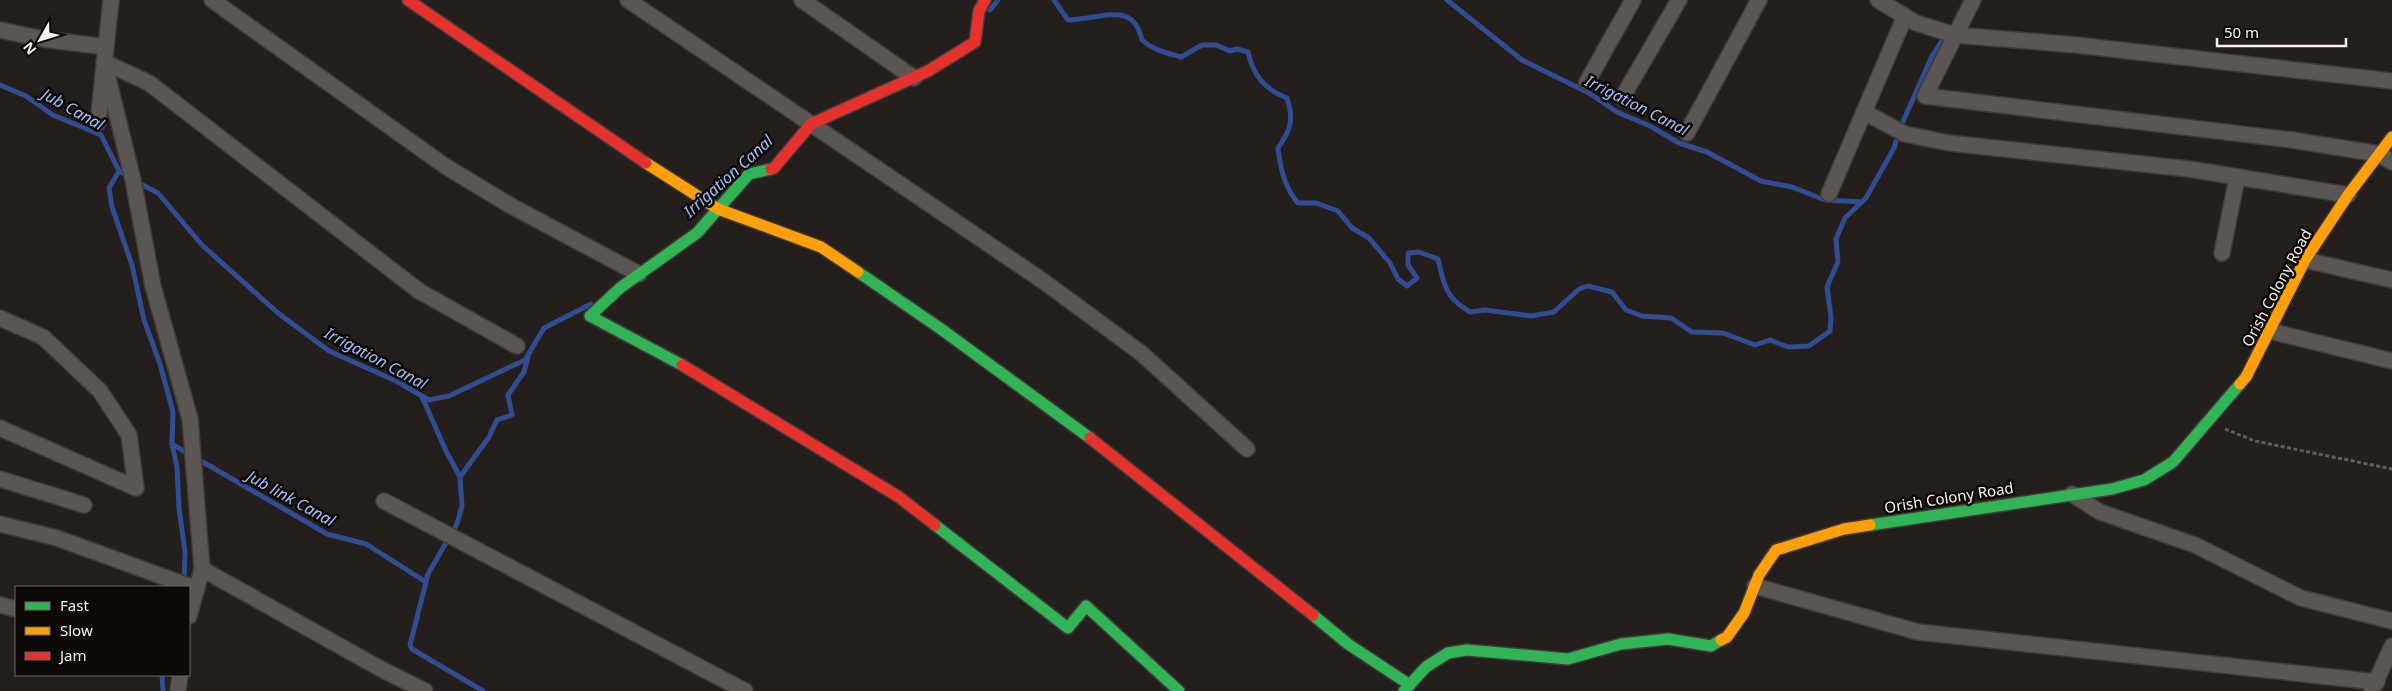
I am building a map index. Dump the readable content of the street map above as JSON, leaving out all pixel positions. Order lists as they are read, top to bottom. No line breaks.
{"streets":{"street":["Orish Colony Road"]},"water":["Irrigation Canal","Jub Canal","Jub link Canal"],"legend":["Fast","Slow","Jam"],"scale_bar":"50 m","north":"bottom left"}
